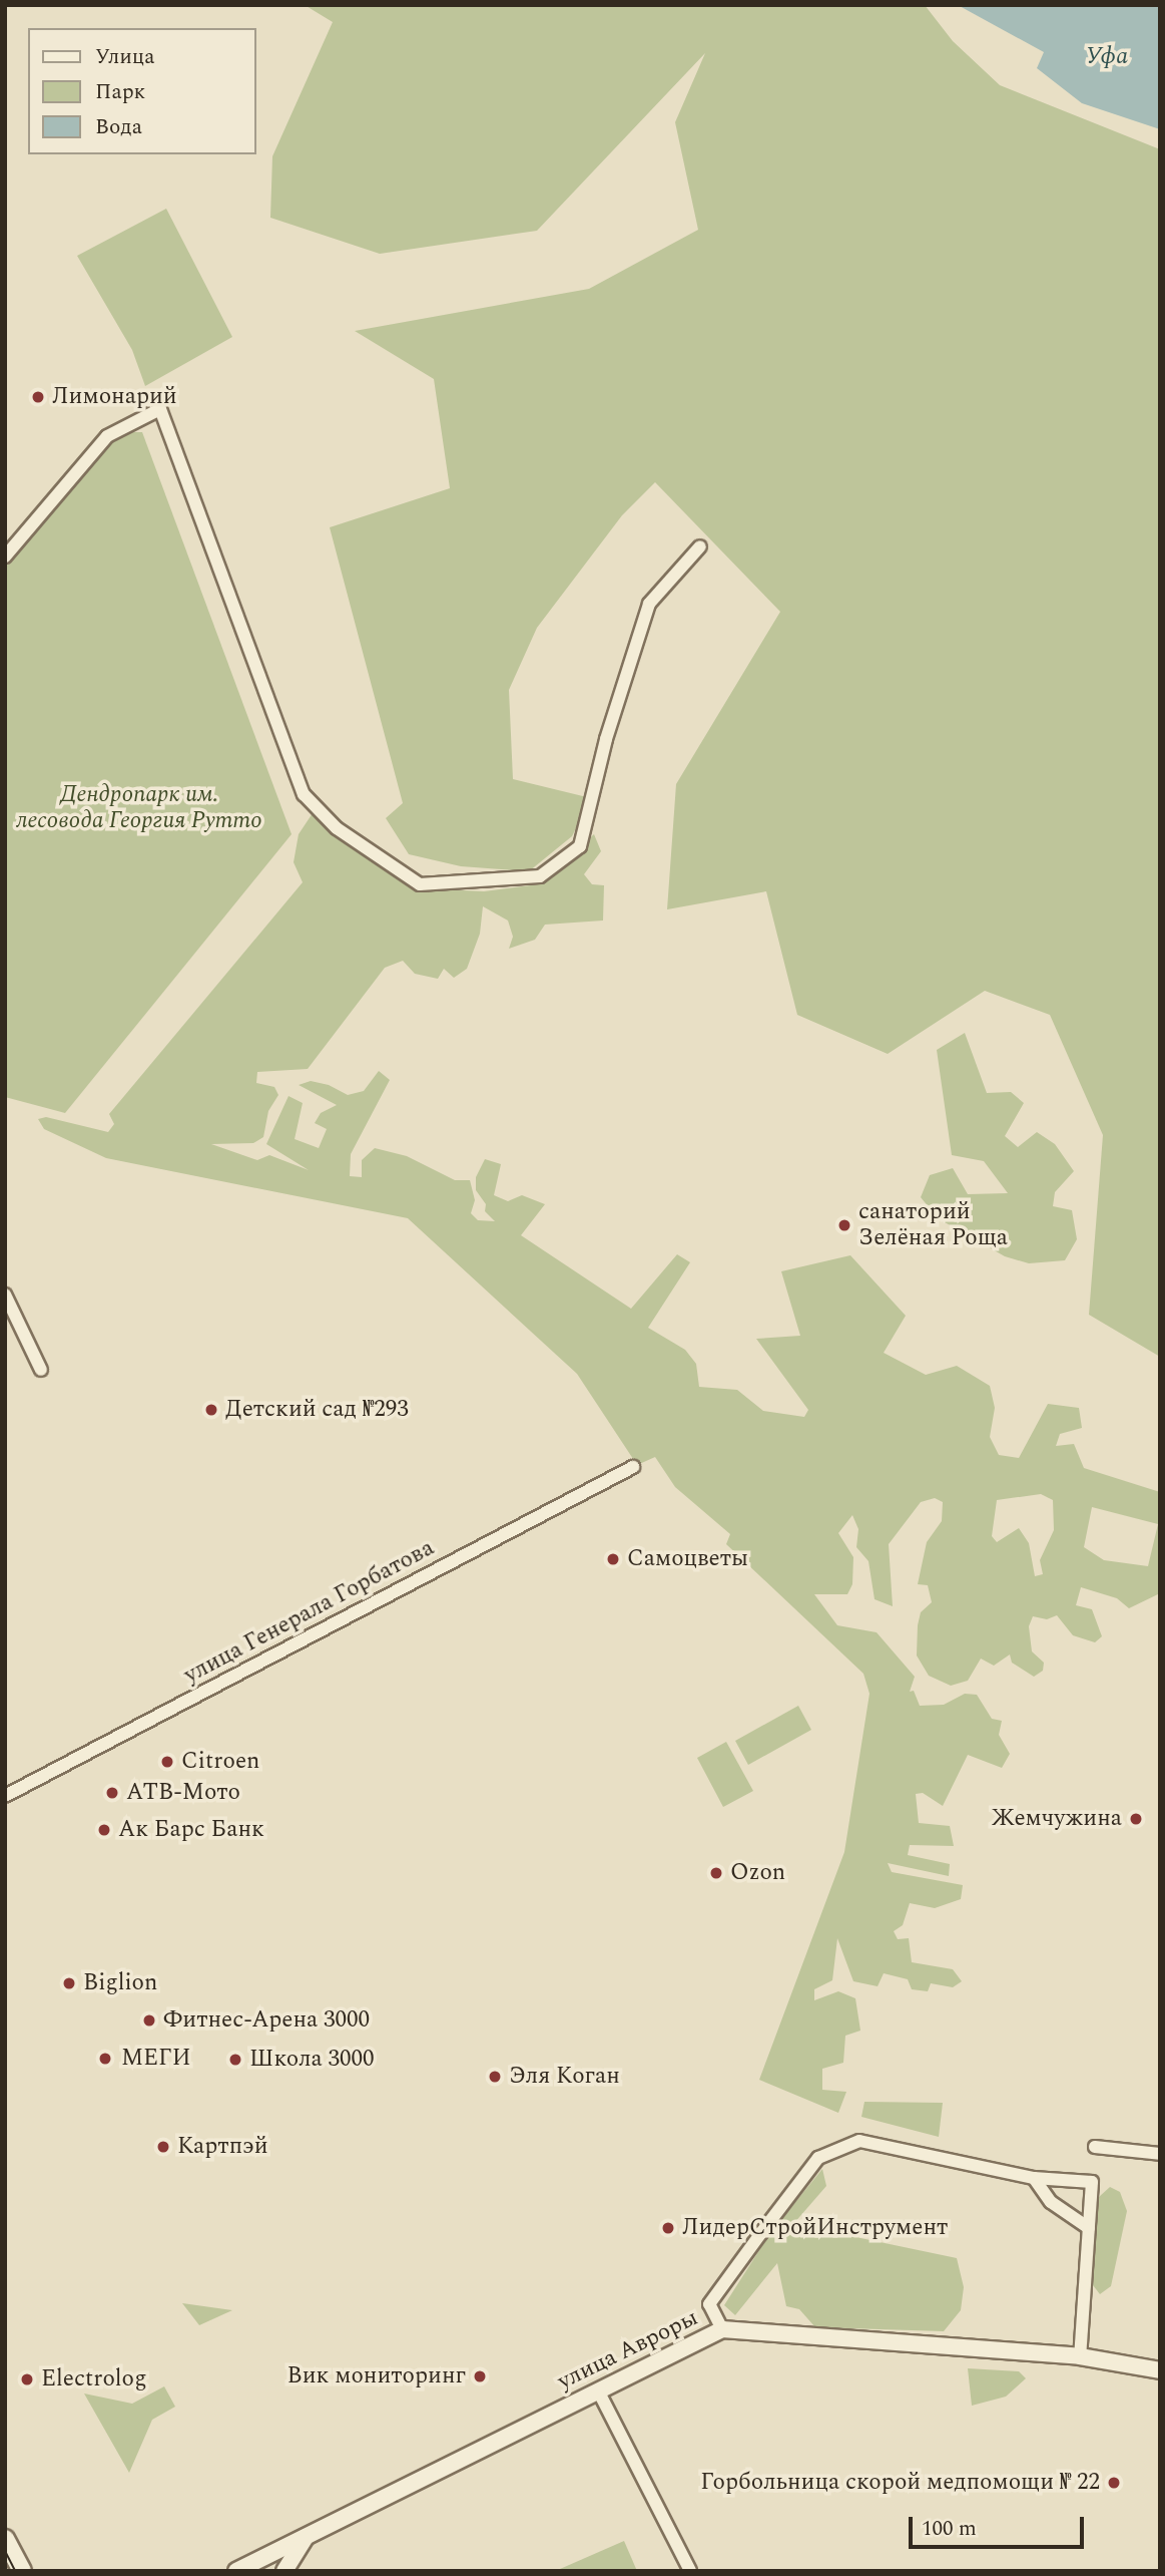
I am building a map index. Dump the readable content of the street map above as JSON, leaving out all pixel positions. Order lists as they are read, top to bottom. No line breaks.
{"streets":{"street":["улица Генерала Горбатова","улица Авроры"]},"water":["Уфа"],"parks":["Дендропарк им. лесовода Георгия Рутто"],"places":["Лимонарий","санаторий Зелёная Роща","Детский сад №293","Самоцветы","Citroen","АТВ-Мото","Жемчужина","Ак Барс Банк","Ozon","Biglion","Фитнес-Арена 3000","МЕГИ","Школа 3000","Эля Коган","Картпэй","ЛидерСтройИнструмент","Вик мониторинг","Electrolog","Горбольница скорой медпомощи № 22"],"legend":["Улица","Парк","Вода"],"scale_bar":"100 m"}
